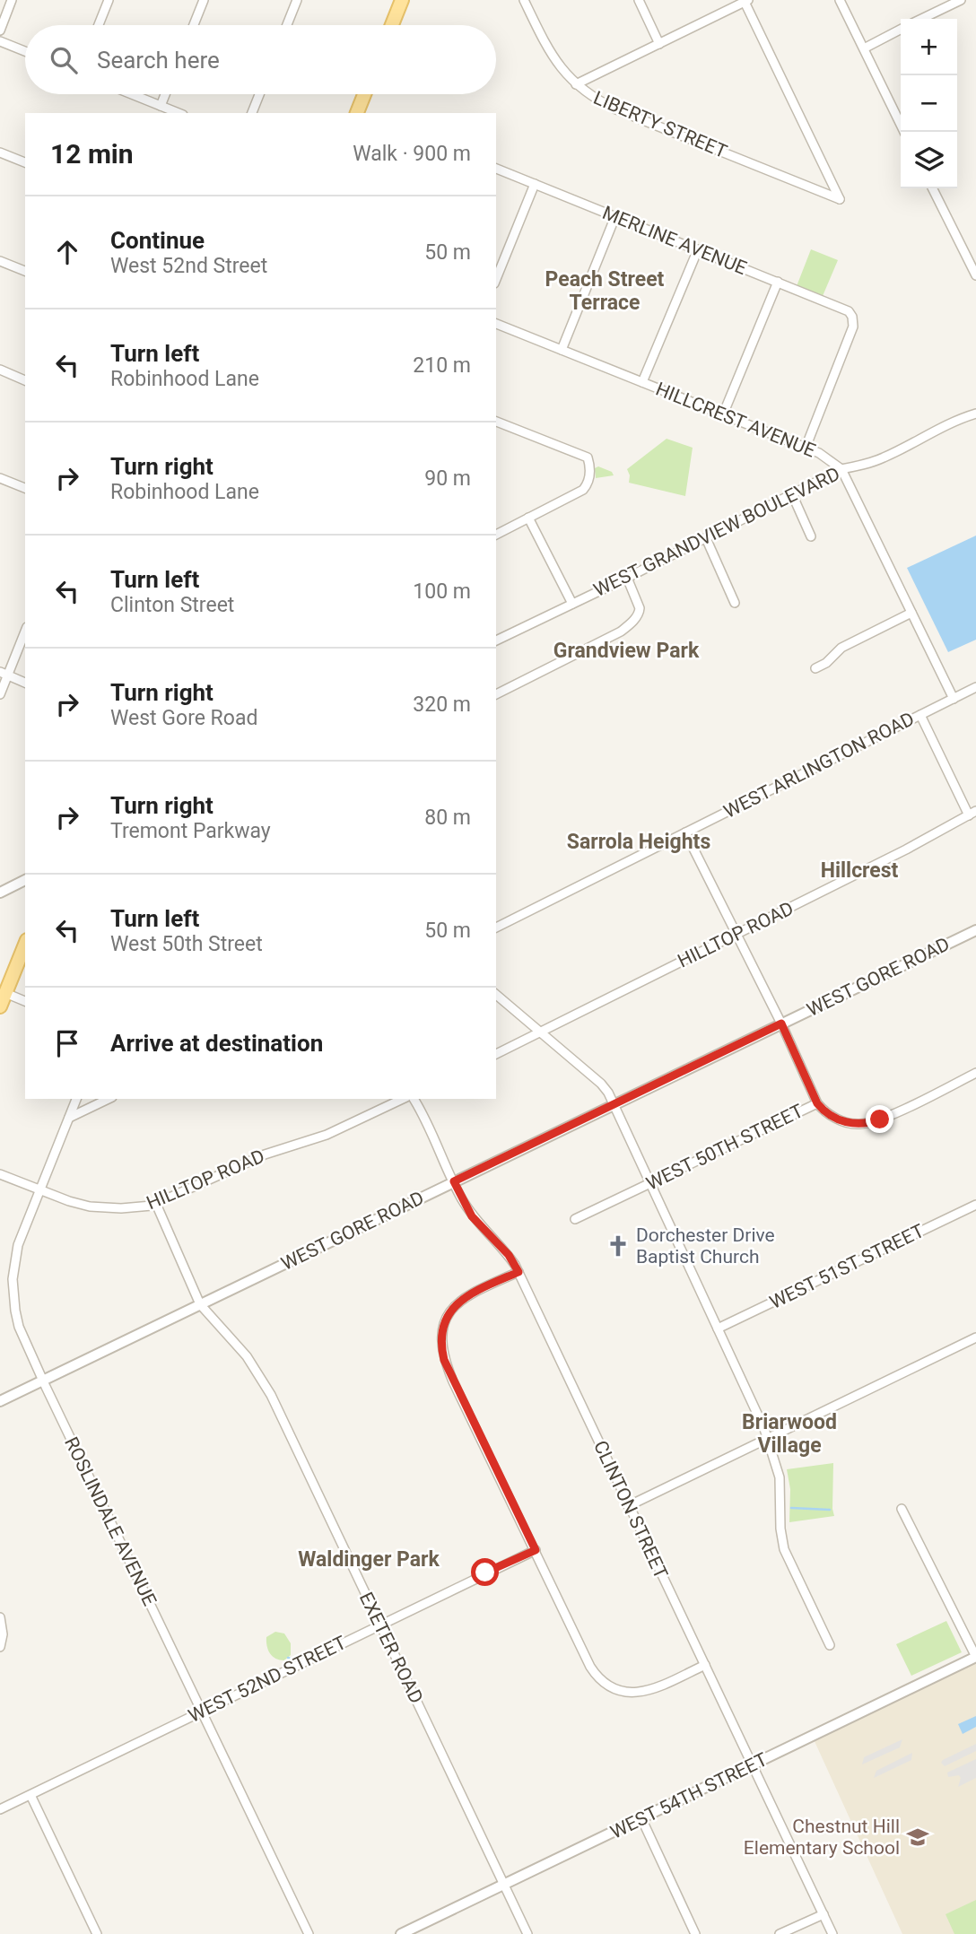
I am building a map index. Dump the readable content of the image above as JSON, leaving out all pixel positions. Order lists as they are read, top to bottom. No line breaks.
{"streets":{"street":["LIBERTY STREET","MERLINE AVENUE","HILLCREST AVENUE","WEST GRANDVIEW BOULEVARD","WEST ARLINGTON ROAD","HILLTOP ROAD","WEST GORE ROAD","WEST 50TH STREET","WEST 51ST STREET","CLINTON STREET","ROSLINDALE AVENUE","EXETER ROAD","WEST 52ND STREET","WEST 54TH STREET"]},"crossings":[["MERLINE AVENUE","HILLCREST AVENUE"],["HILLCREST AVENUE","WEST GRANDVIEW BOULEVARD"],["HILLTOP ROAD","ROSLINDALE AVENUE"],["HILLTOP ROAD","EXETER ROAD"],["WEST GORE ROAD","CLINTON STREET"],["WEST GORE ROAD","ROSLINDALE AVENUE"],["WEST GORE ROAD","EXETER ROAD"],["CLINTON STREET","WEST 54TH STREET"],["ROSLINDALE AVENUE","WEST 52ND STREET"],["EXETER ROAD","WEST 52ND STREET"],["EXETER ROAD","WEST 54TH STREET"]],"districts":["Peach Street Terrace","Grandview Park","Sarrola Heights","Hillcrest","Briarwood Village","Waldinger Park"],"places":{"church":["Dorchester Drive Baptist Church"],"school or university":["Chestnut Hill Elementary School"]},"page":{"map_buttons":["+","−"],"search":"Search here","heading":["12 min","Walk · 900 m"],"list":[["Continue","West 52nd Street","50 m"],["Turn left","Robinhood Lane","210 m"],["Turn right","Robinhood Lane","90 m"],["Turn left","Clinton Street","100 m"],["Turn right","West Gore Road","320 m"],["Turn right","Tremont Parkway","80 m"],["Turn left","West 50th Street","50 m"],"Arrive at destination"]}}
